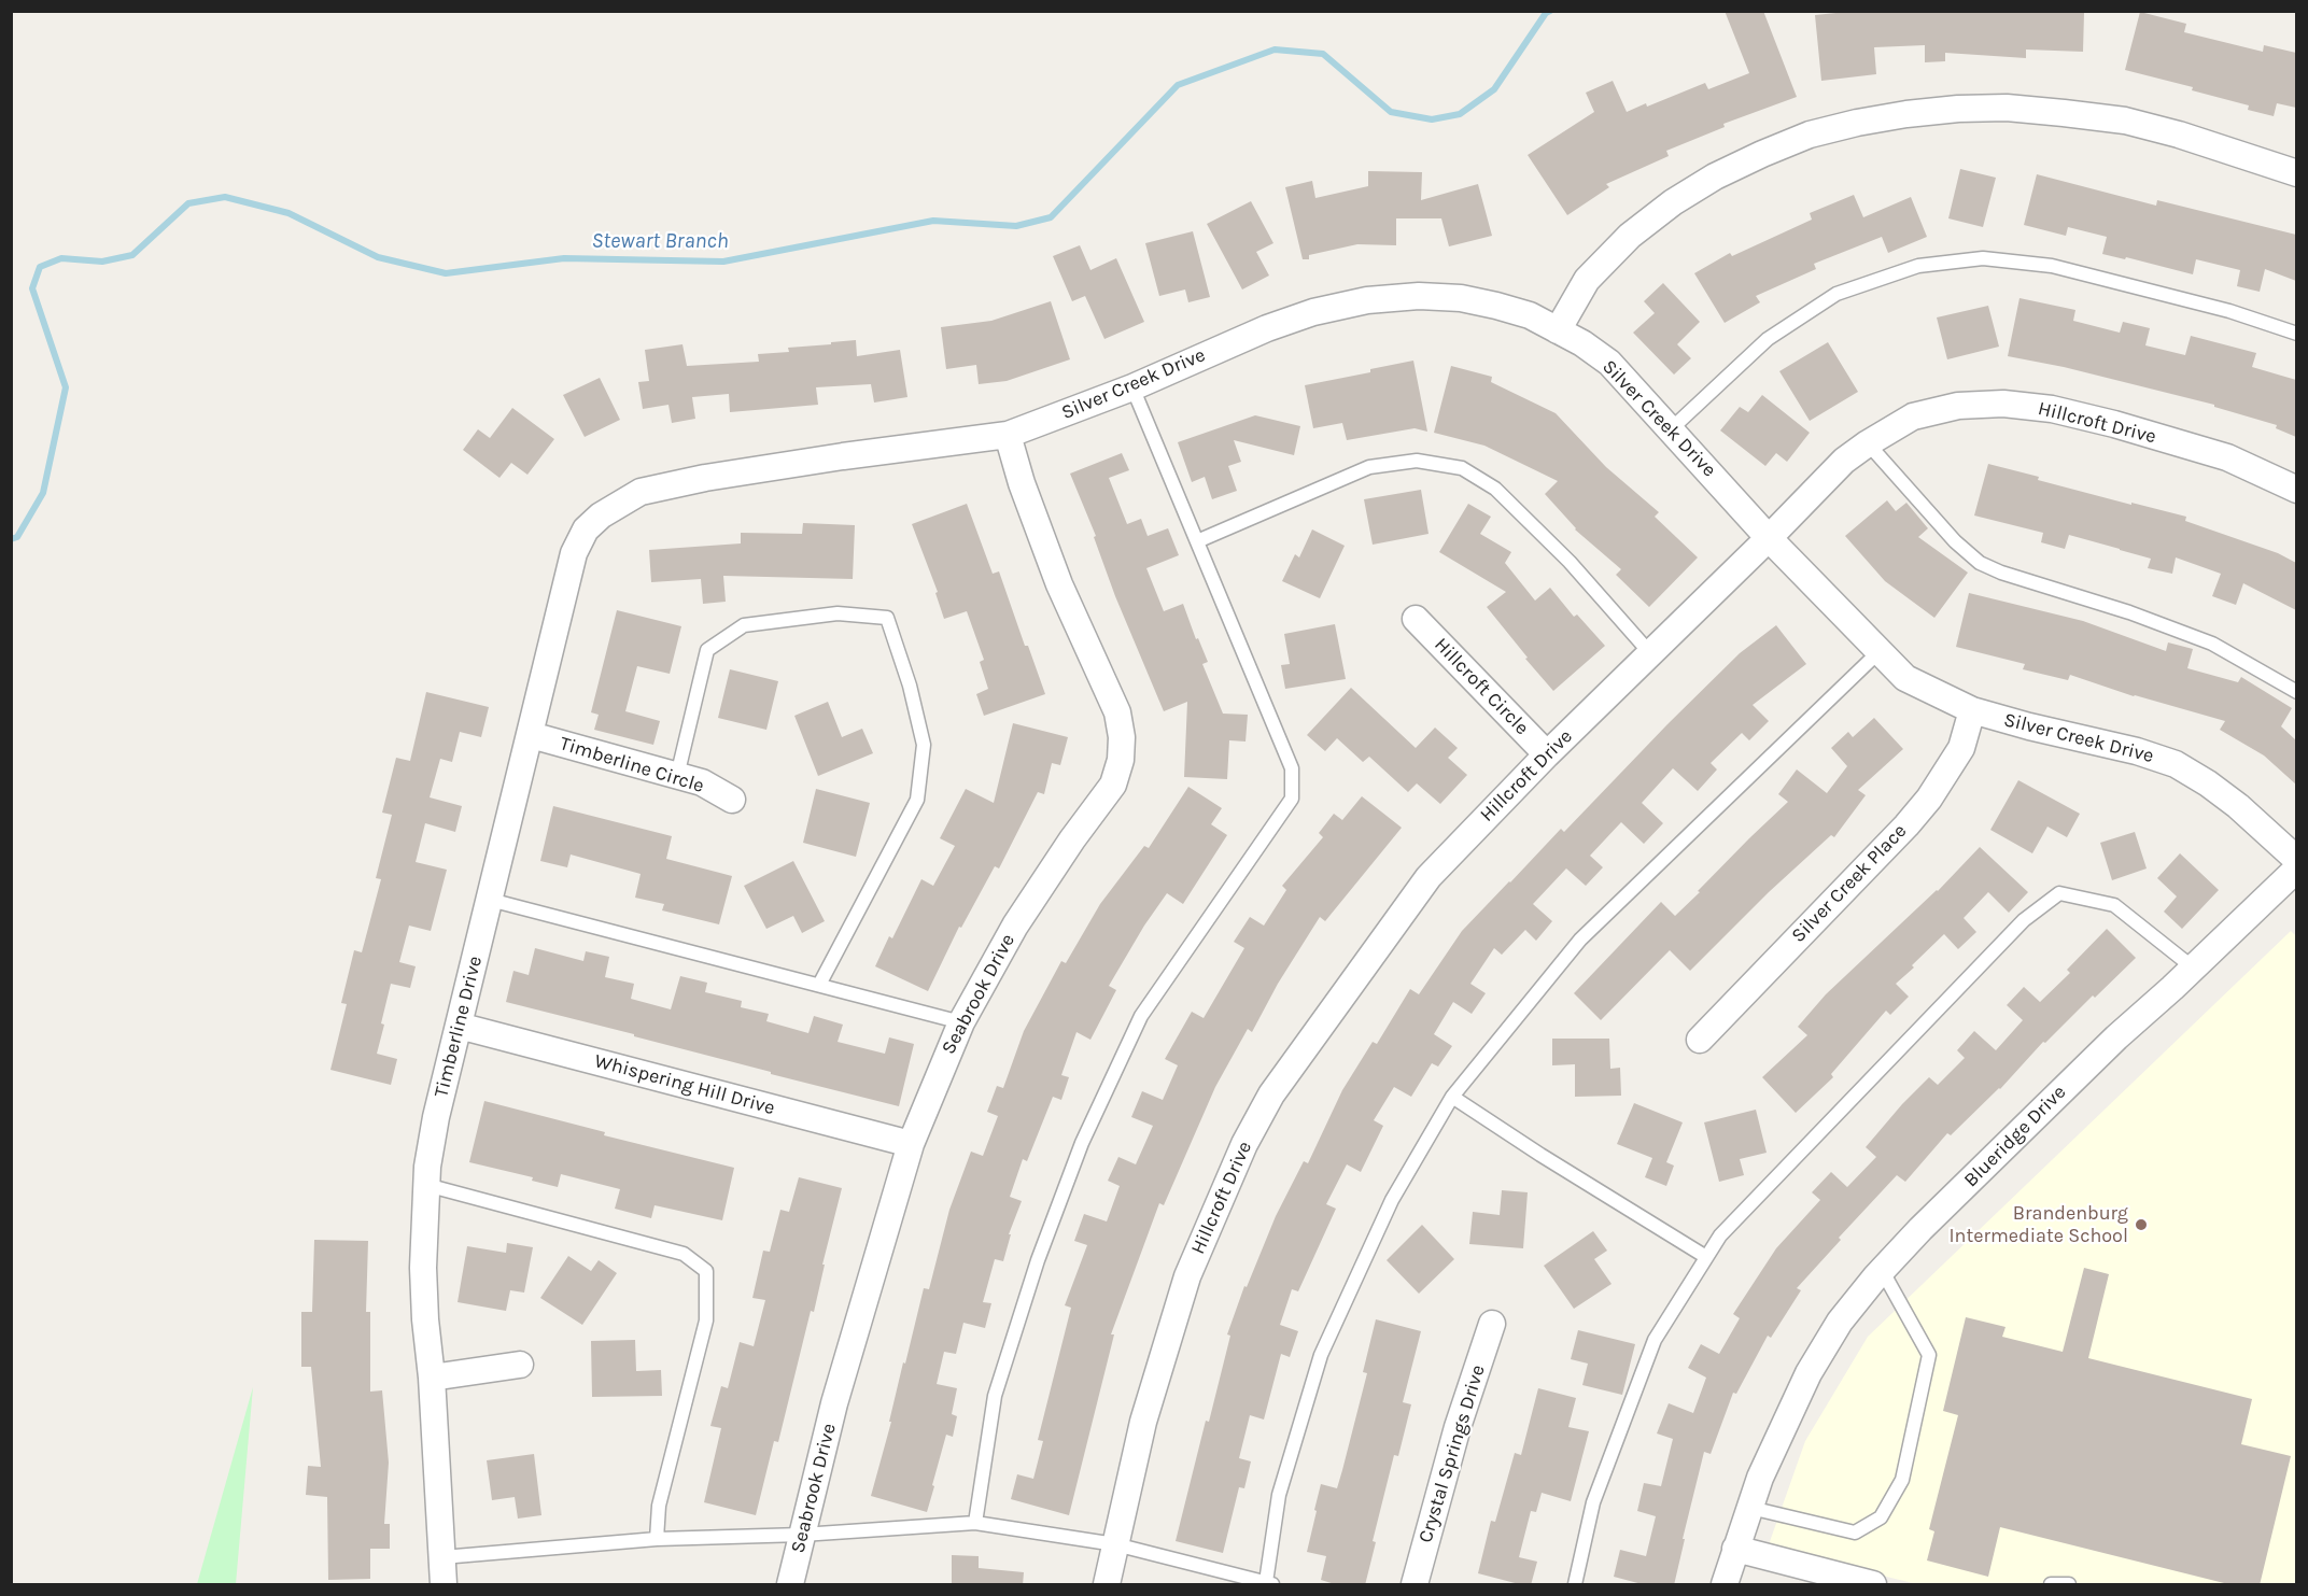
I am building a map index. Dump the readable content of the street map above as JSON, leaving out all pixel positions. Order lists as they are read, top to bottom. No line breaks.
{"streets":{"street":["Silver Creek Drive","Hillcroft Drive","Hillcroft Circle","Timberline Circle","Silver Creek Place","Seabrook Drive","Timberline Drive","Whispering Hill Drive","Blueridge Drive","Crystal Springs Drive"]},"crossings":[["Silver Creek Drive","Hillcroft Drive"],["Silver Creek Drive","Silver Creek Place"],["Silver Creek Drive","Seabrook Drive"],["Silver Creek Drive","Timberline Drive"],["Hillcroft Drive","Hillcroft Circle"],["Timberline Circle","Timberline Drive"],["Seabrook Drive","Whispering Hill Drive"],["Timberline Drive","Whispering Hill Drive"]],"water":["Stewart Branch"],"places":["Brandenburg Intermediate School"]}
